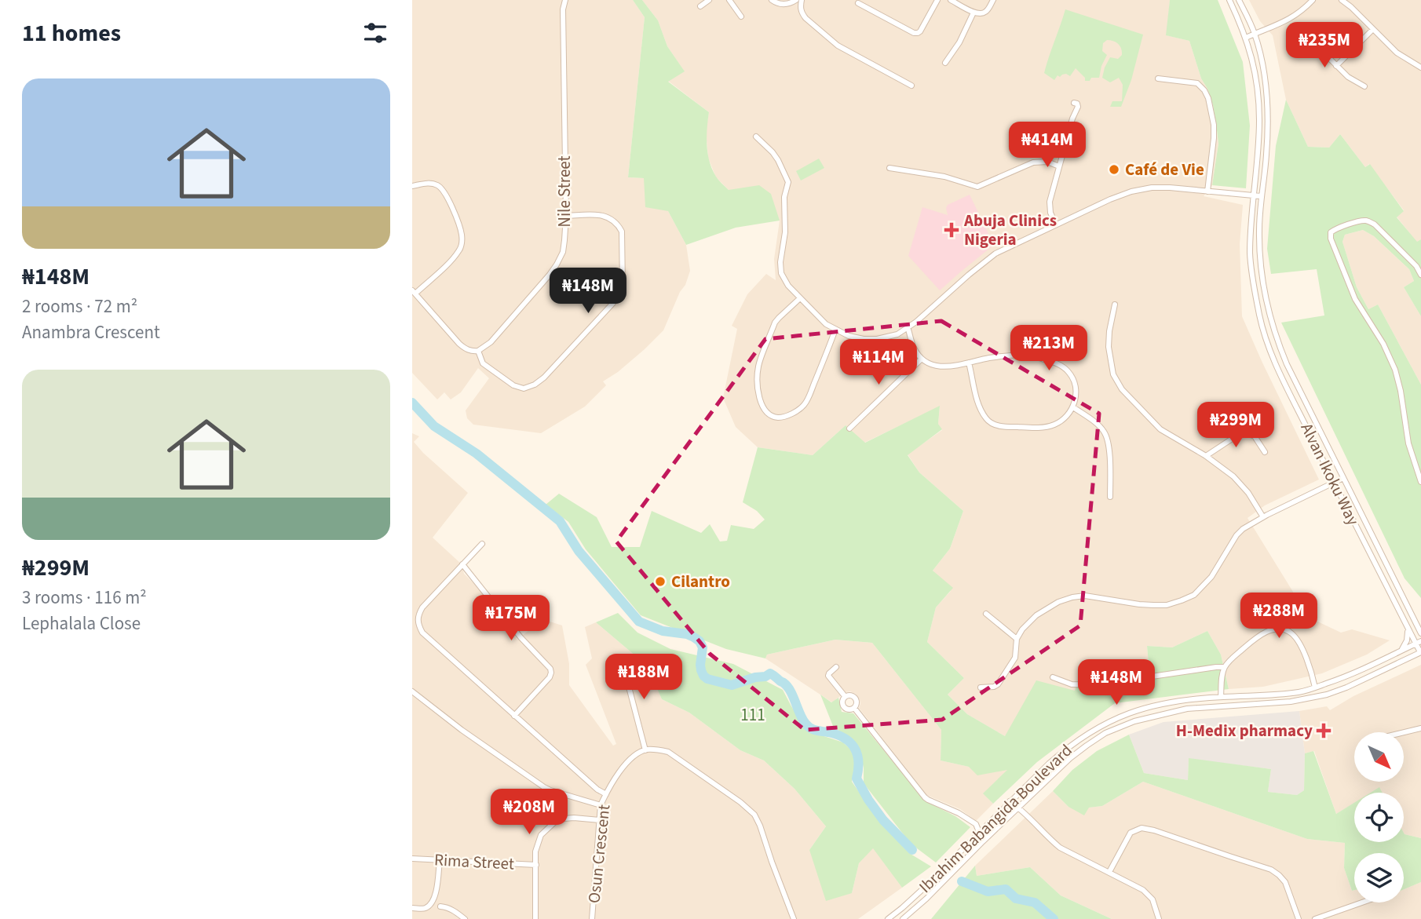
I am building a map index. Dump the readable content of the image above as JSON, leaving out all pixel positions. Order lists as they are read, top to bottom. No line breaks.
{"streets":{"street":["Nile Street","Alvan Ikoku Way","Ibrahim Babangida Boulevard","Osun Crescent","Rima Street"]},"crossings":[["Alvan Ikoku Way","Ibrahim Babangida Boulevard"]],"parks":["111"],"places":{"other":["Café de Vie","Cilantro"],"health":["Abuja Clinics Nigeria","H-Medix pharmacy"]},"north":"bottom right","page":{"heading":"11 homes","price":["₦235M","₦414M","₦148M","₦213M","₦114M","₦299M","₦288M","₦175M","₦188M","₦148M","₦208M"],"list":[{"name":"₦148M","note":"2 rooms · 72 m² · Anambra Crescent"},{"name":"₦299M","note":"3 rooms · 116 m² · Lephalala Close"}]}}
